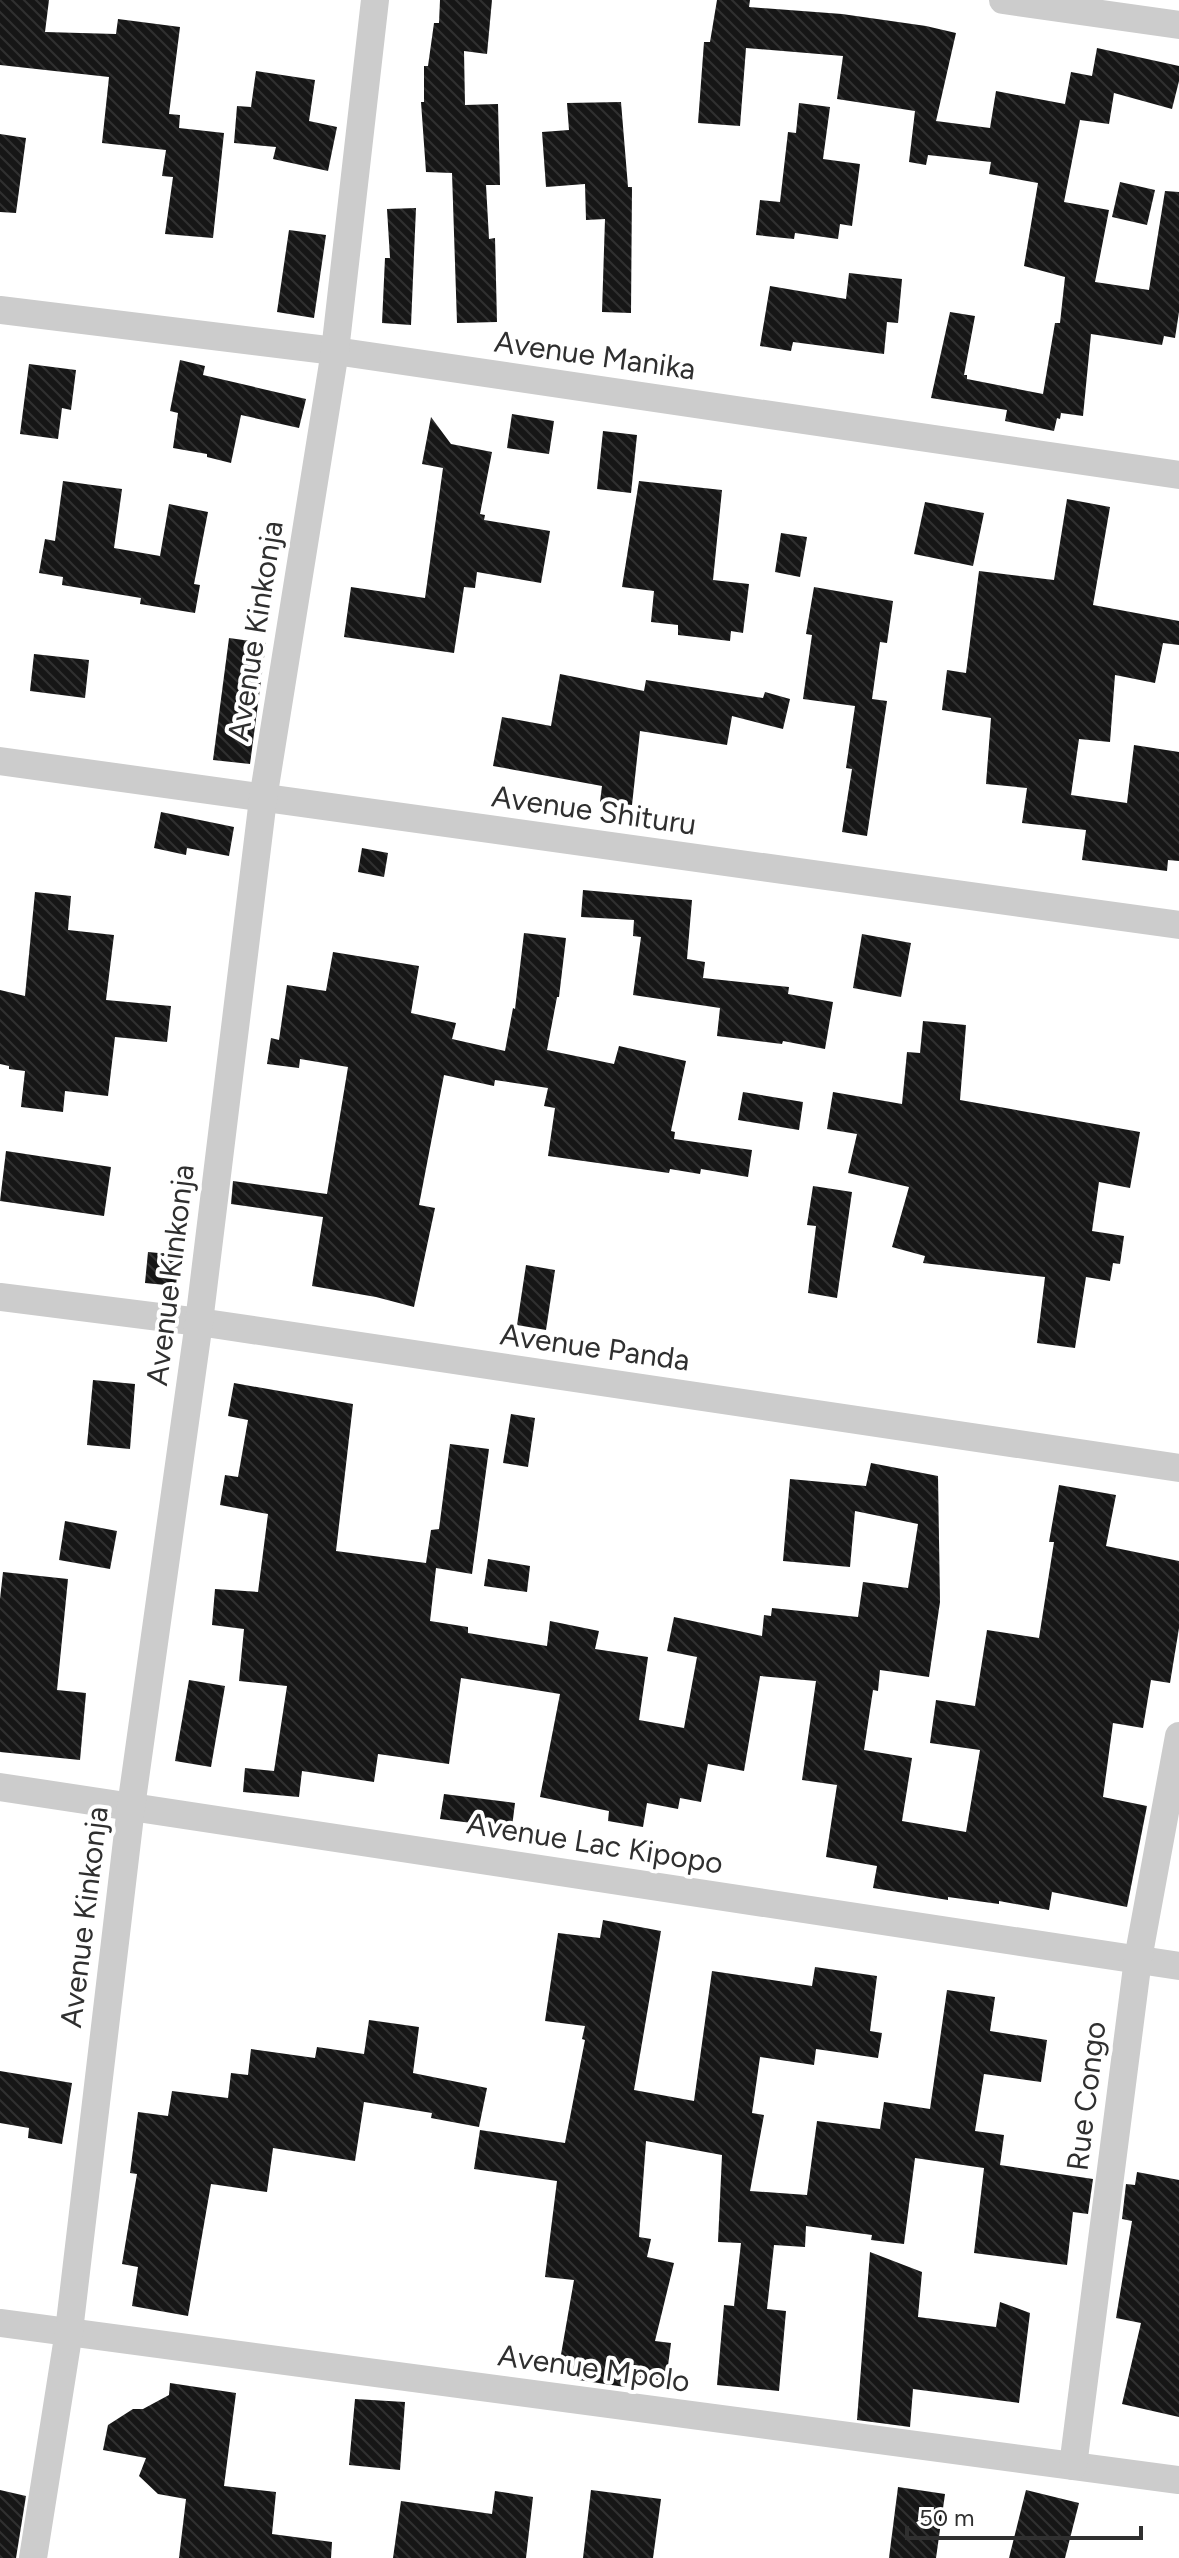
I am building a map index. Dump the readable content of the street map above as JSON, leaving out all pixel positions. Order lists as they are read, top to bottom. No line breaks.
{"streets":{"street":["Avenue Manika","Avenue Kinkonja","Avenue Shituru","Avenue Panda","Avenue Lac Kipopo","Rue Congo","Avenue Mpolo"]},"crossings":[["Avenue Manika","Avenue Kinkonja"],["Avenue Kinkonja","Avenue Shituru"],["Avenue Kinkonja","Avenue Panda"],["Avenue Kinkonja","Avenue Lac Kipopo"],["Avenue Kinkonja","Avenue Mpolo"],["Avenue Lac Kipopo","Rue Congo"],["Rue Congo","Avenue Mpolo"]],"scale_bar":"50 m"}
